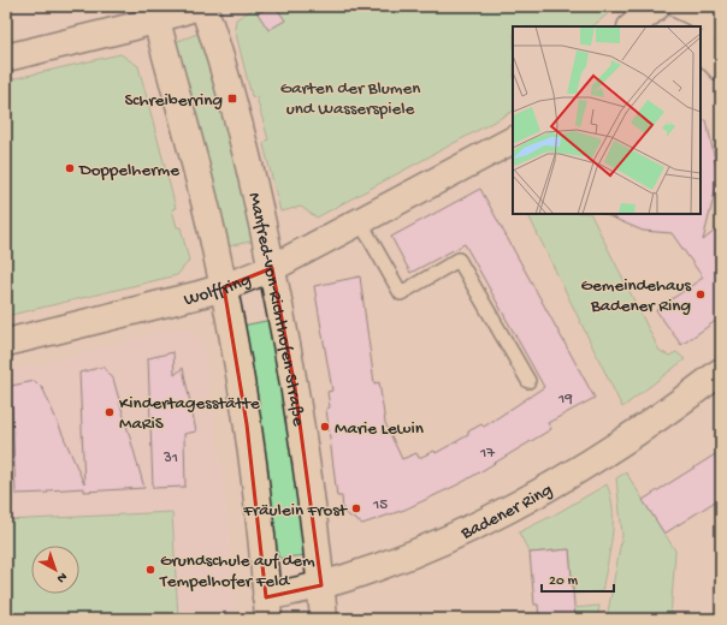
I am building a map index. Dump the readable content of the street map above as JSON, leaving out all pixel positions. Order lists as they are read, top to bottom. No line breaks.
{"streets":{"street":["Wolffring","Manfred-von-Richthofen-Straße","Badener Ring"]},"crossings":[["Wolffring","Manfred-von-Richthofen-Straße"],["Manfred-von-Richthofen-Straße","Badener Ring"]],"parks":["Garten der Blumen und Wasserspiele"],"places":{"transit":["Schreiberring"],"other":["Doppelherme","Gemeindehaus Badener Ring","Kindertagesstätte MaRiS","Marie Lewin","Fräulein Frost","Grundschule auf dem Tempelhofer Feld"]},"house_numbers":["19","17","31","15"],"scale_bar":"20 m","north":"bottom right"}
